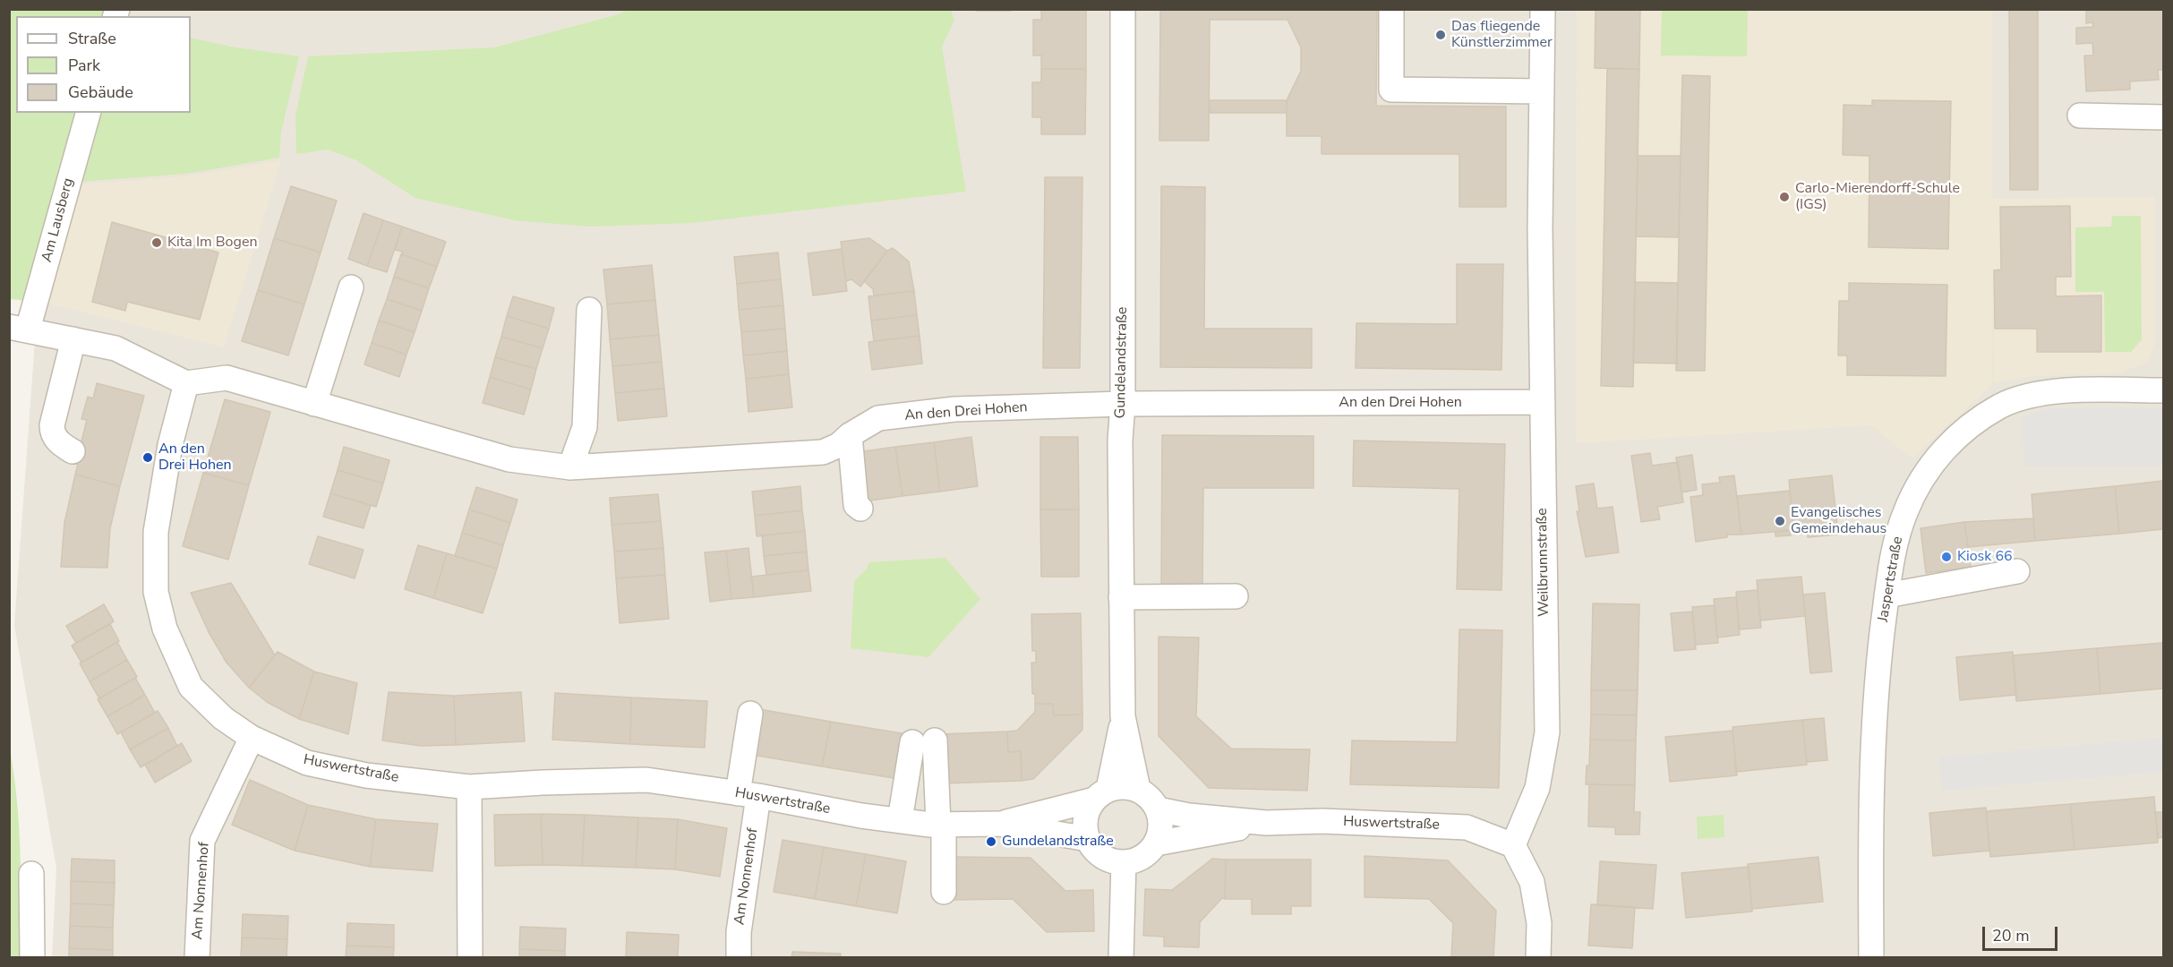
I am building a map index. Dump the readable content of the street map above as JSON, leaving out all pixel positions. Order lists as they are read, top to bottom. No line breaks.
{"streets":{"street":["Am Lausberg","Gundelandstraße","An den Drei Hohen","Weilbrunnstraße","Jaspertstraße","Huswertstraße","Am Nonnenhof"]},"crossings":[["Gundelandstraße","An den Drei Hohen"],["Gundelandstraße","Huswertstraße"],["An den Drei Hohen","Weilbrunnstraße"],["An den Drei Hohen","Huswertstraße"],["Weilbrunnstraße","Huswertstraße"],["Huswertstraße","Am Nonnenhof"]],"places":["Das fliegende Künstlerzimmer","Carlo-Mierendorff-Schule (IGS)","Kita Im Bogen","An den Drei Hohen","Evangelisches Gemeindehaus","Kiosk 66","Gundelandstraße"],"legend":["Straße","Park","Gebäude"],"scale_bar":"20 m"}
